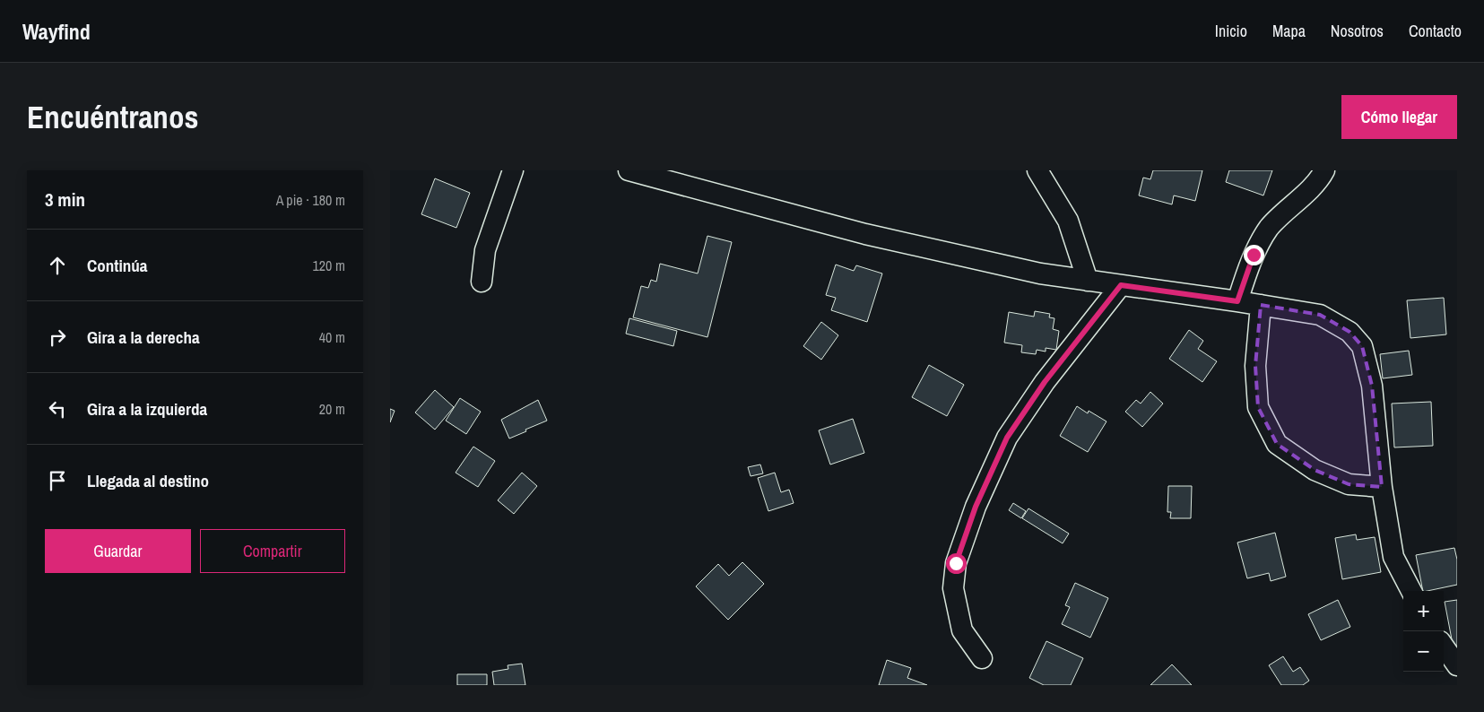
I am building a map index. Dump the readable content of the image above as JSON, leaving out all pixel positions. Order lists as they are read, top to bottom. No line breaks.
{"page":{"header":"Wayfind","nav":["Inicio","Mapa","Nosotros","Contacto"],"buttons":["Cómo llegar",["Guardar","Compartir"]],"title":"Encuéntranos","heading":["3 min","A pie · 180 m"],"list":[["Continúa","120 m"],["Gira a la derecha","40 m"],["Gira a la izquierda","20 m"],"Llegada al destino"],"map_buttons":["+","−"]}}
